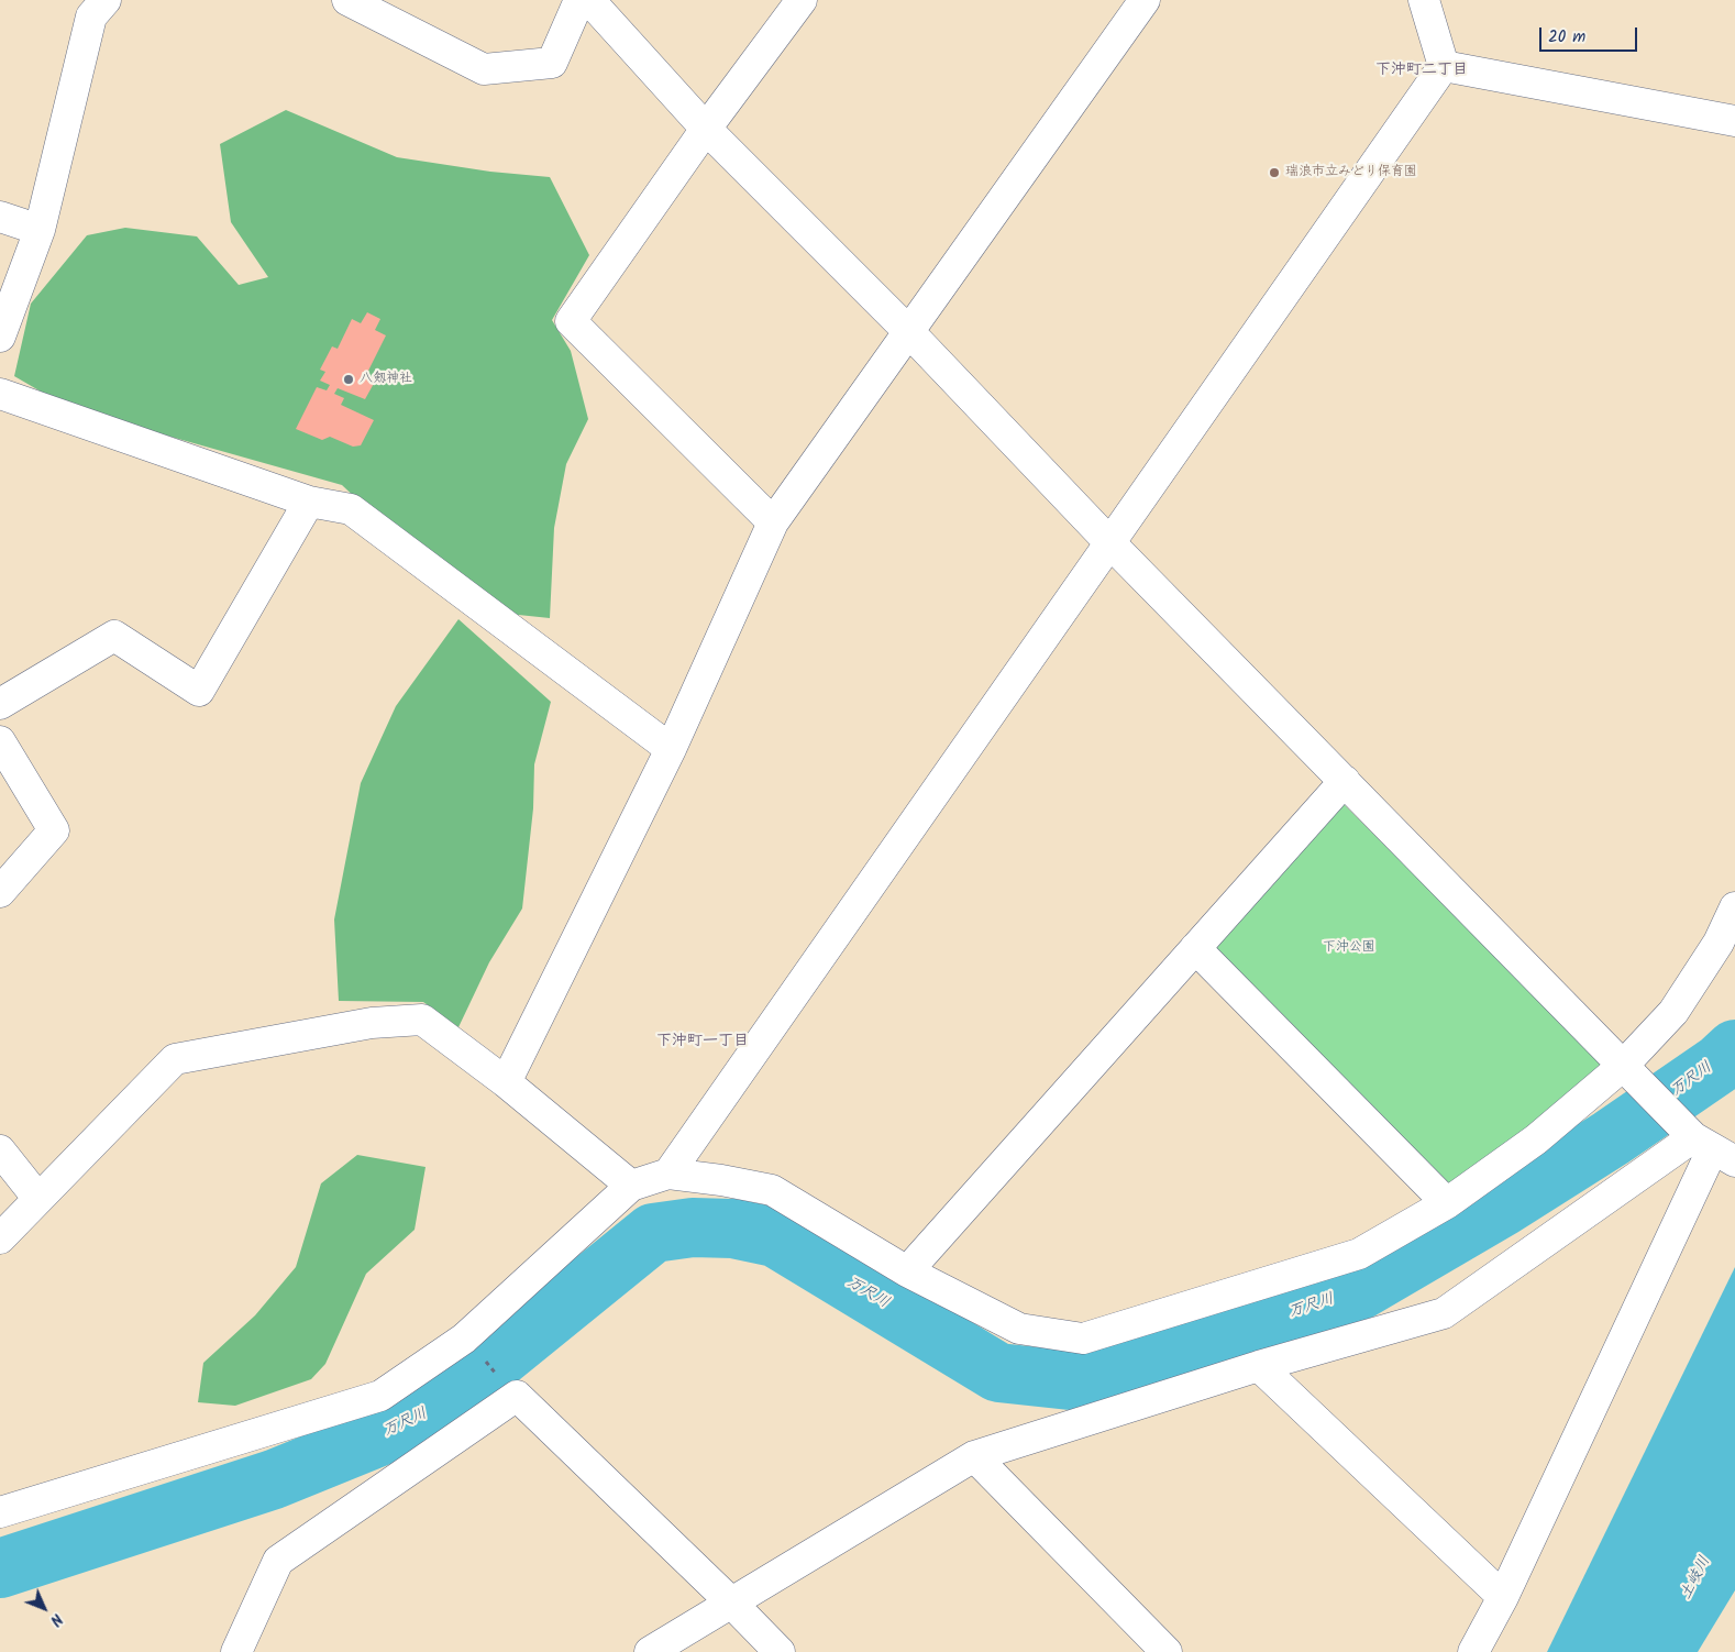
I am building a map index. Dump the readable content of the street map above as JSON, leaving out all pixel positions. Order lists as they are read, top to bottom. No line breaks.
{"districts":["下沖町二丁目","下沖町一丁目"],"water":["万尺川","土岐川"],"parks":["下沖公園"],"places":["瑞浪市立みどり保育園","八剱神社"],"scale_bar":"20 m","north":"bottom right"}
